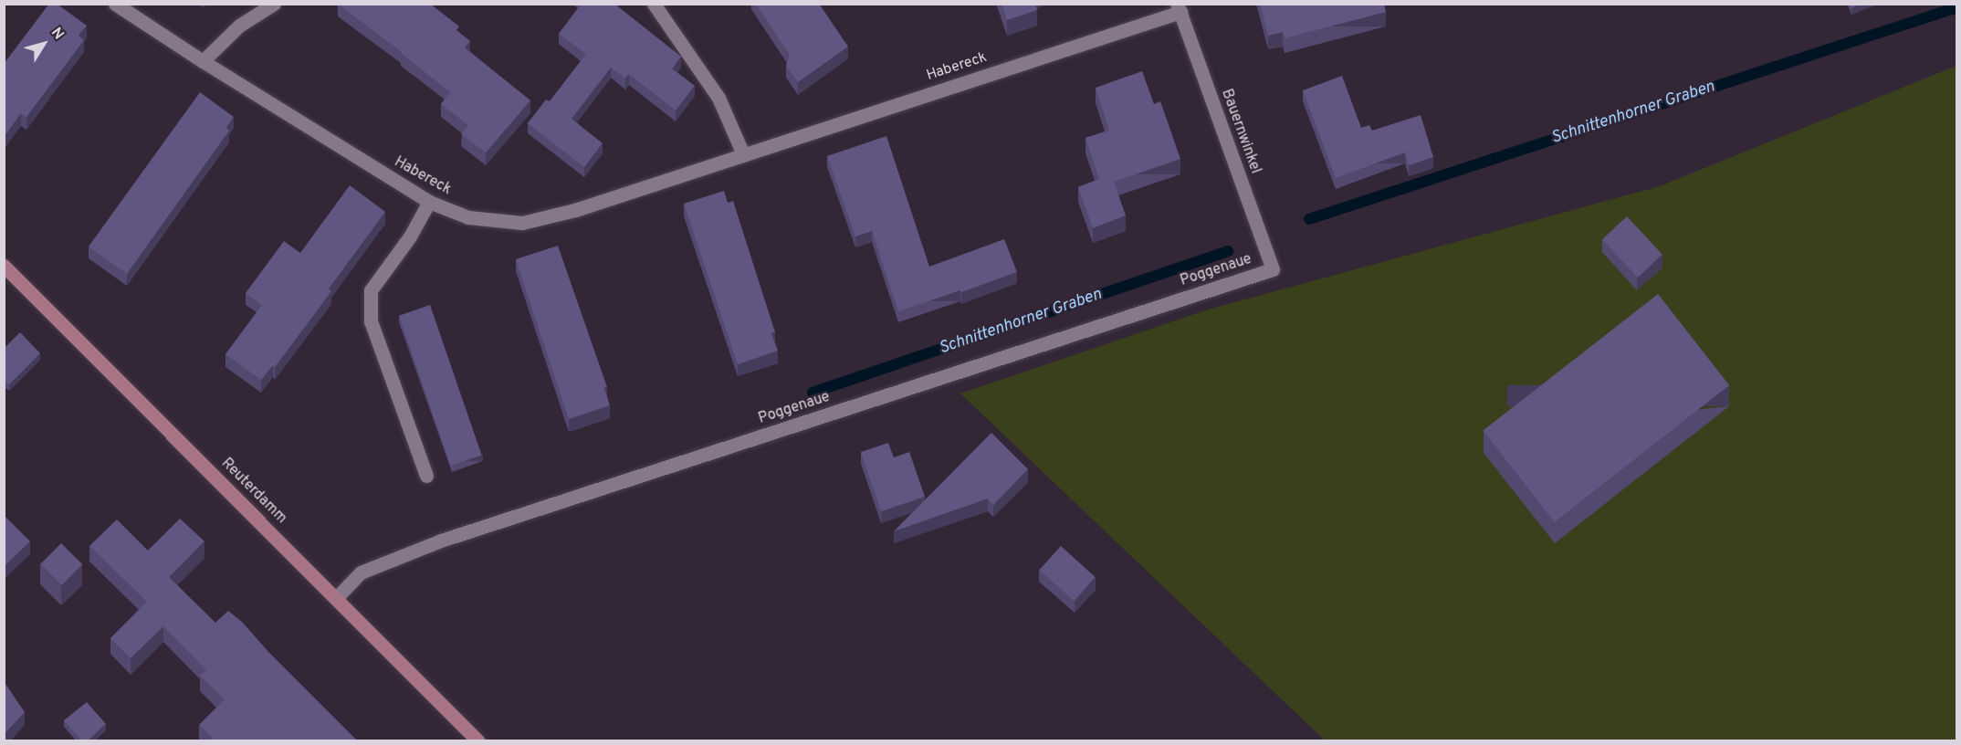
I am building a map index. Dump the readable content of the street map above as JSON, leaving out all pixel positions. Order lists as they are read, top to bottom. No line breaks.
{"streets":{"street":["Habereck","Bauernwinkel","Poggenaue","Reuterdamm"]},"crossings":[["Habereck","Bauernwinkel"],["Bauernwinkel","Poggenaue"],["Poggenaue","Reuterdamm"]],"water":["Schnittenhorner Graben"],"north":"top right"}
